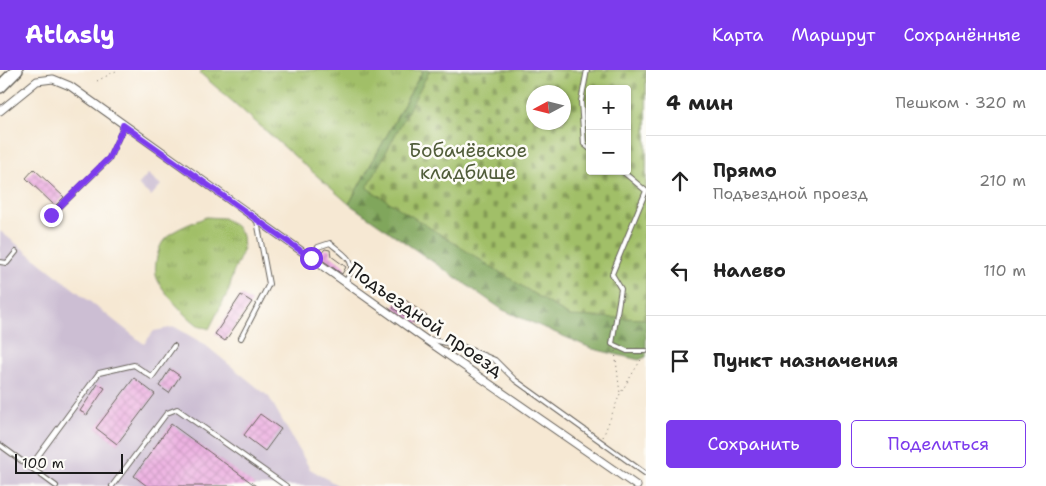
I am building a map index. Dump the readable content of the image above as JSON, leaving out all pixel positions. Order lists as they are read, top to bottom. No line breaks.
{"streets":{"street":["Подъездной проезд"]},"parks":["Бобачёвское кладбище"],"scale_bar":"100 m","north":"left","page":{"header":"Atlasly","nav":["Карта","Маршрут","Сохранённые"],"heading":["4 мин","Пешком · 320 m"],"map_buttons":["+","−"],"list":[["Прямо","Подъездной проезд","210 m"],["Налево","110 m"],"Пункт назначения"],"buttons":["Сохранить","Поделиться"],"scale":"100 m"}}
